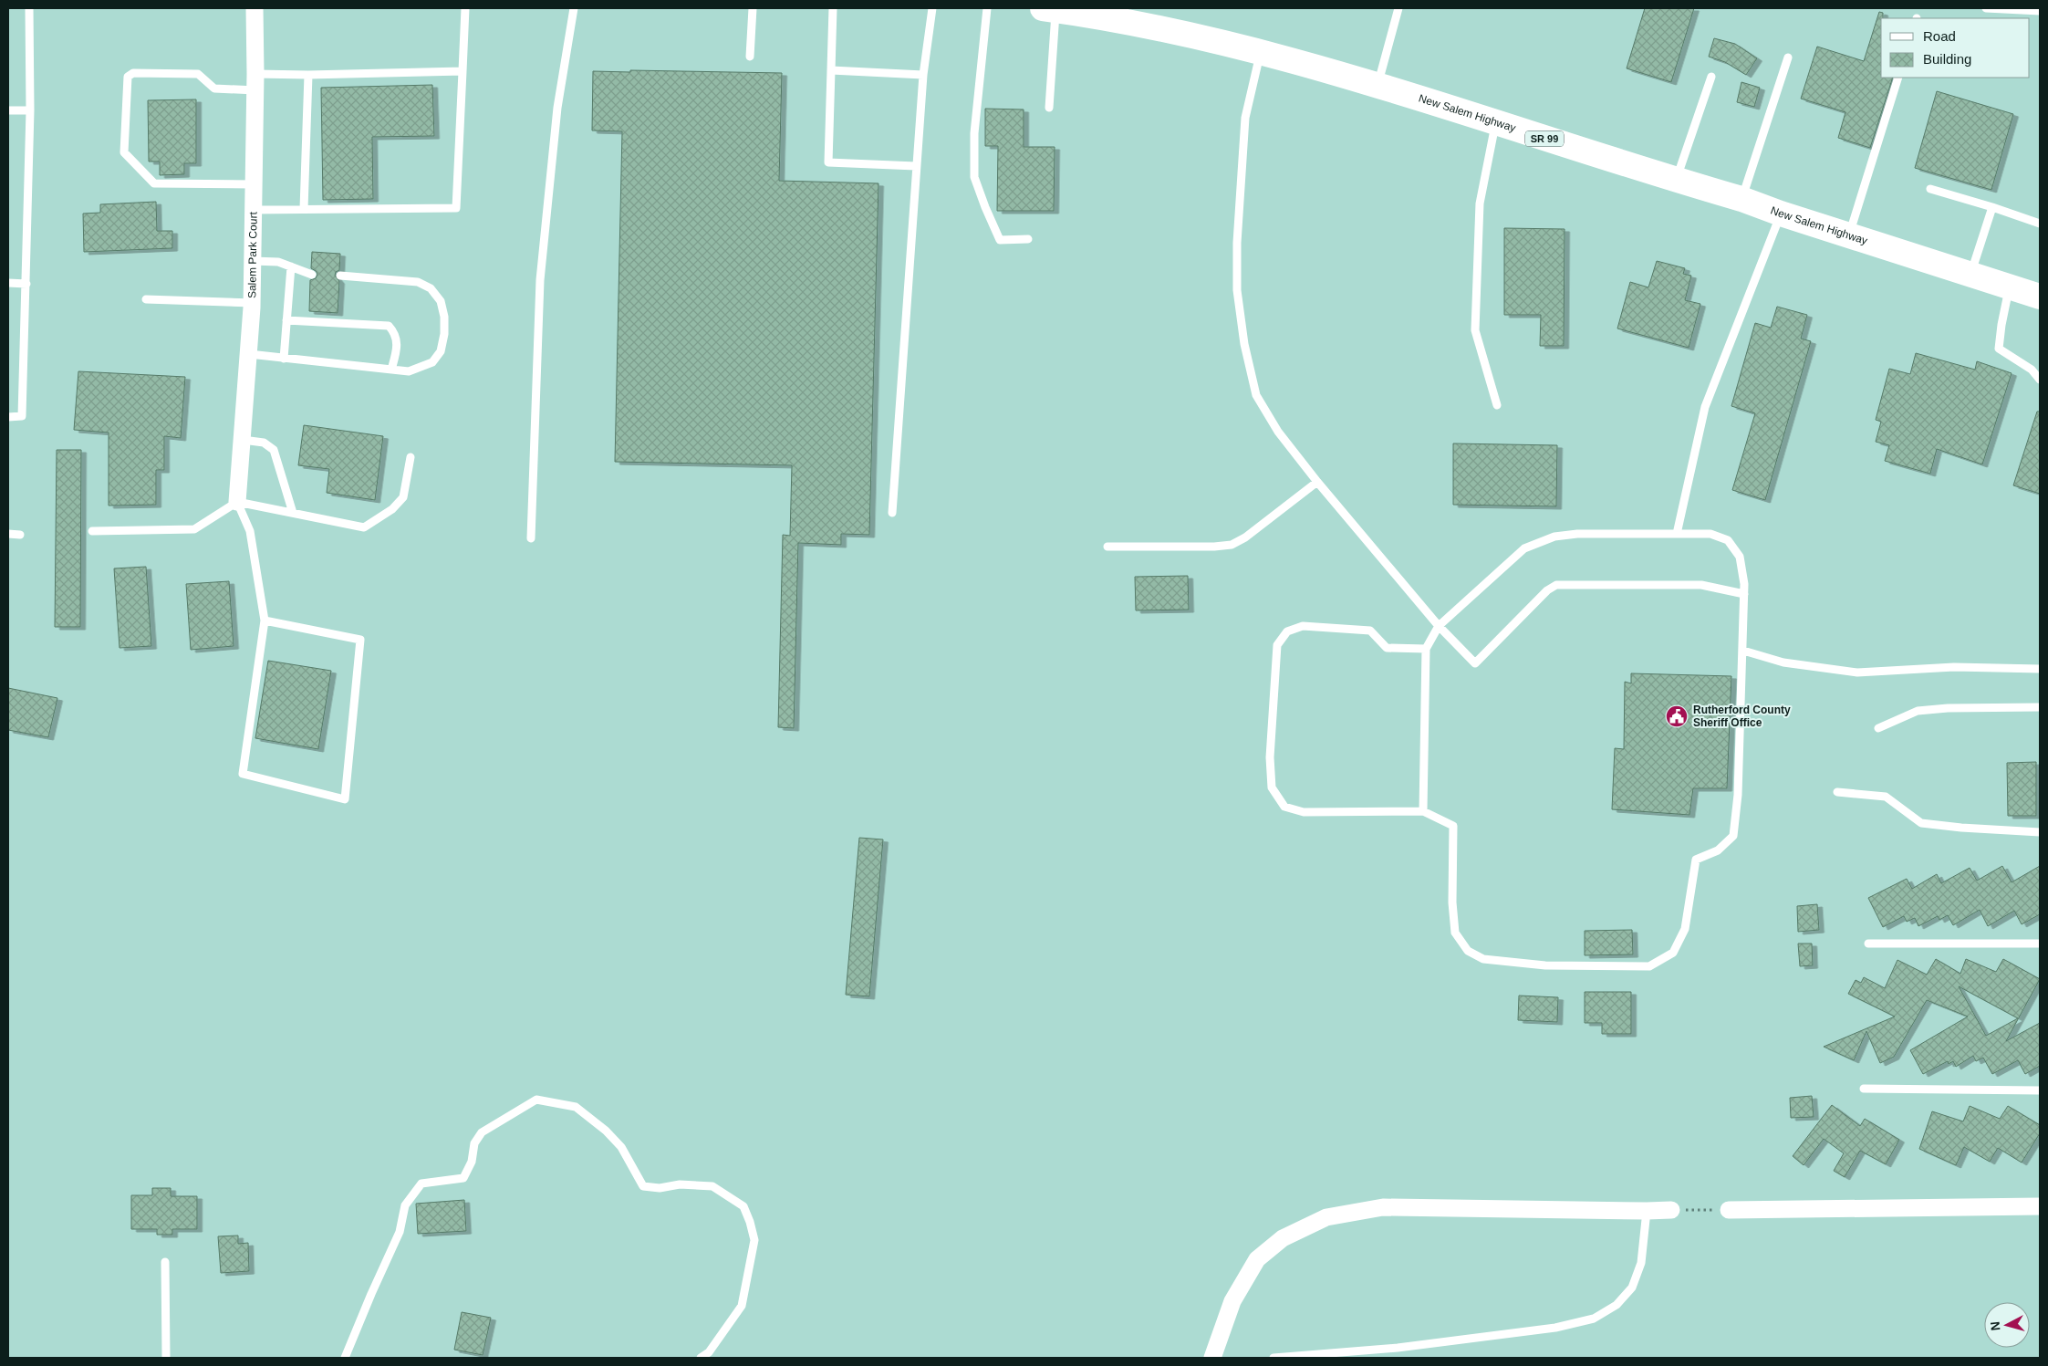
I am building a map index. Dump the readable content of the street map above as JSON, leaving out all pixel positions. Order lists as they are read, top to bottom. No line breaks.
{"streets":{"main road":["New Salem Highway","SR 99"],"street":["Salem Park Court"]},"places":{"public building":["Rutherford County Sheriff Office"]},"legend":["Road","Building"],"north":"left"}
